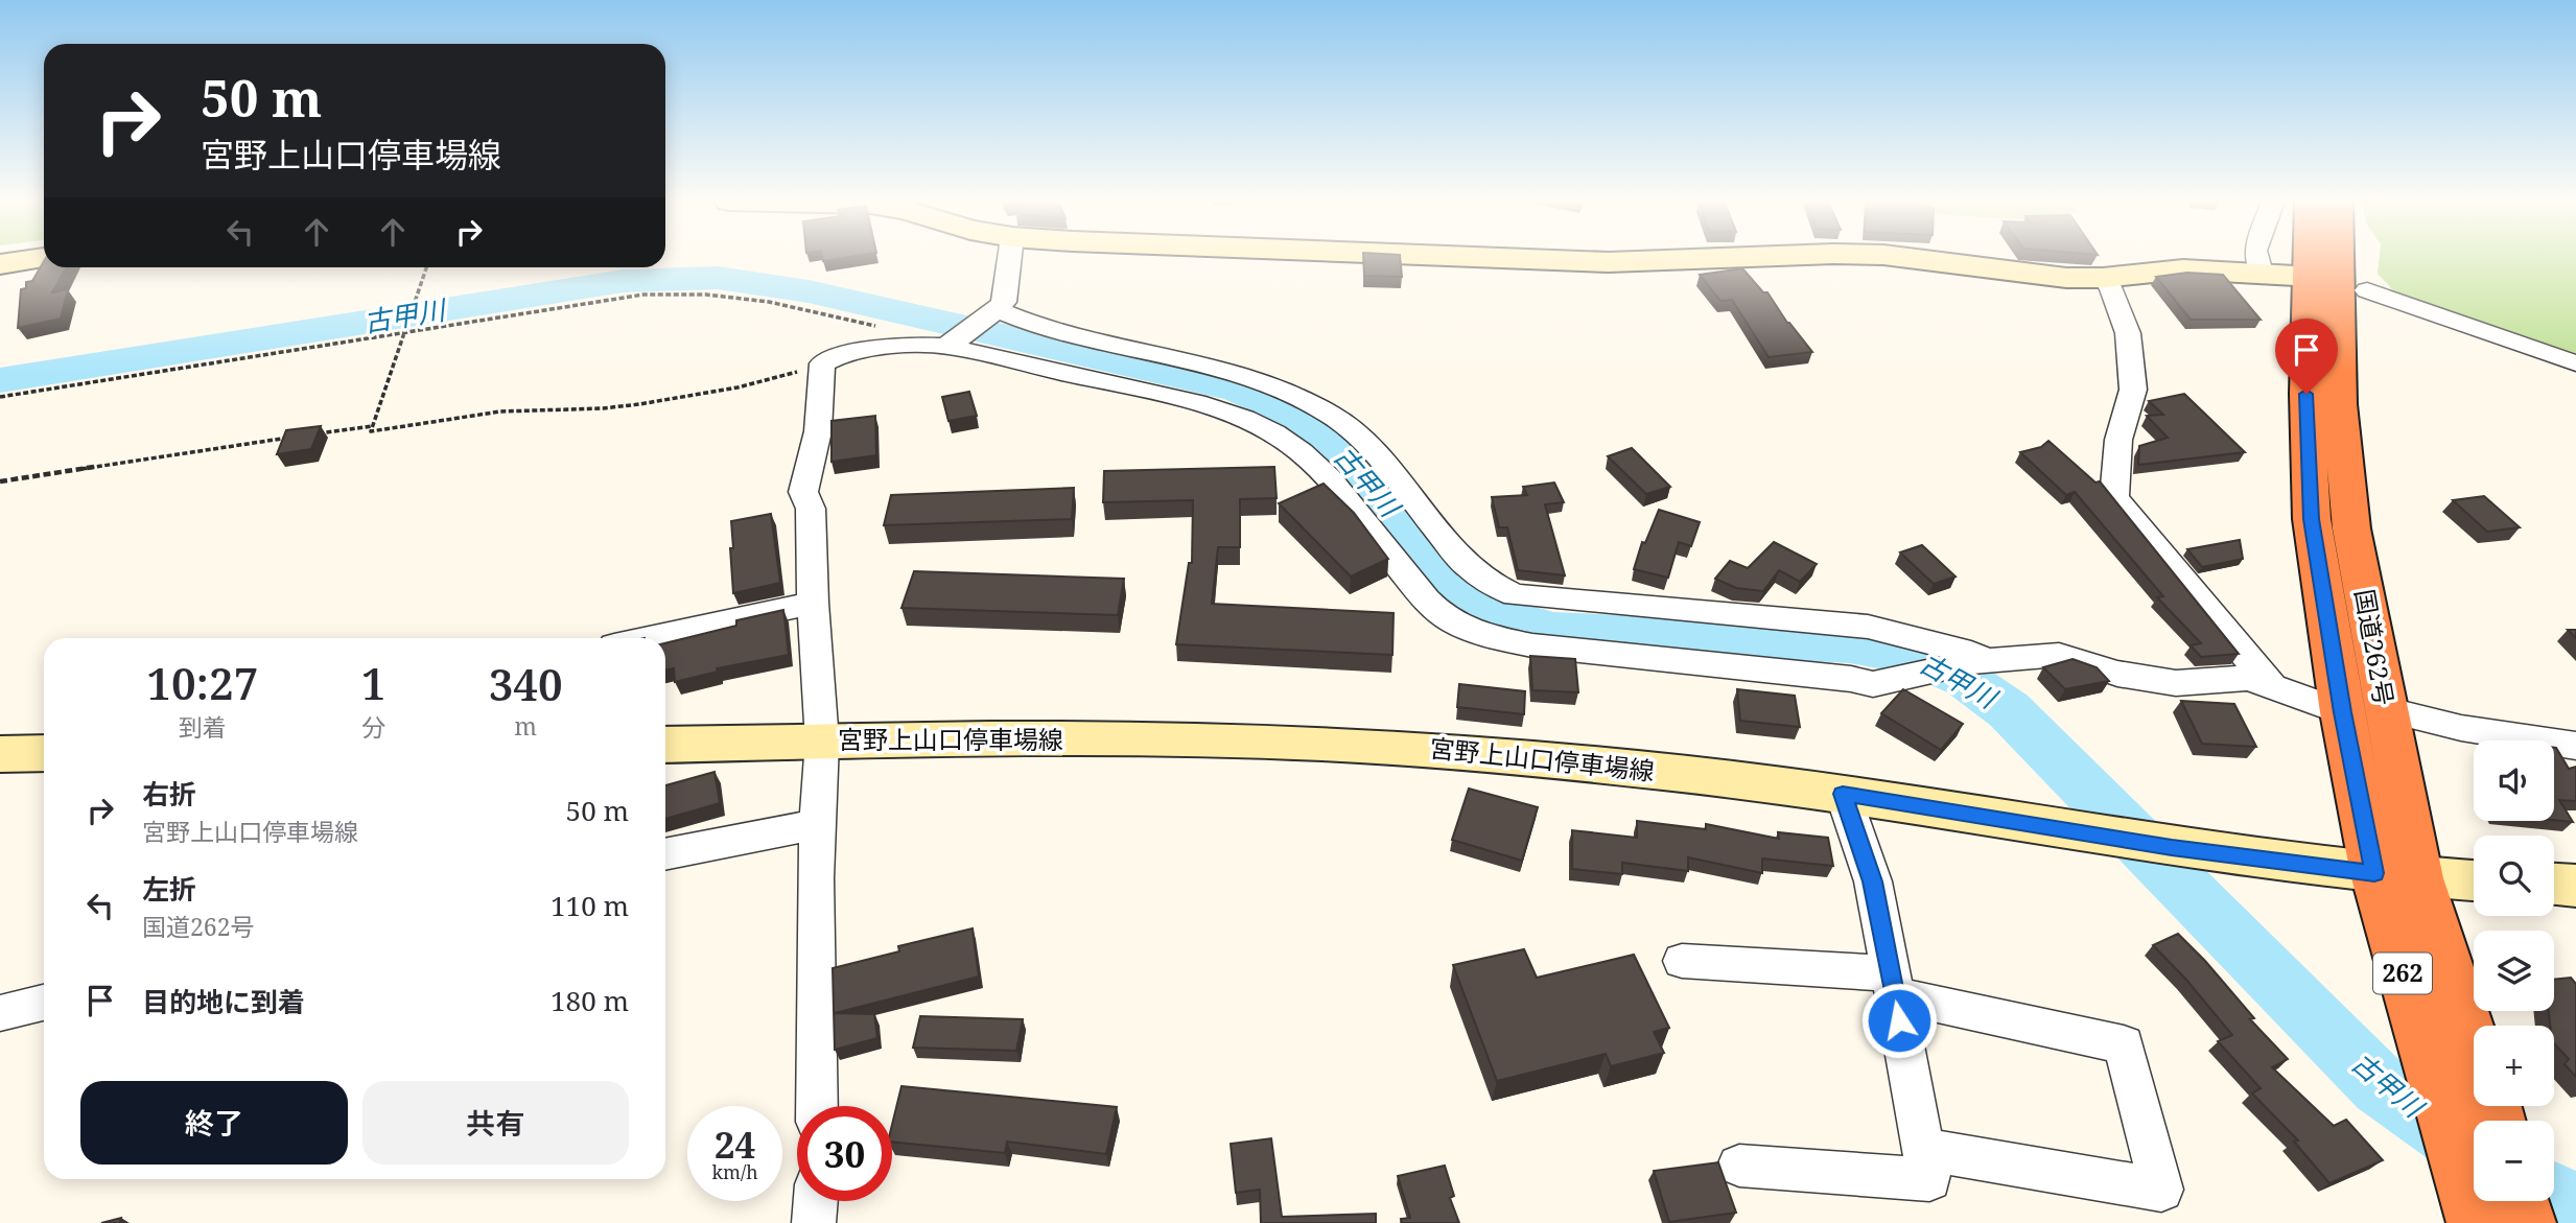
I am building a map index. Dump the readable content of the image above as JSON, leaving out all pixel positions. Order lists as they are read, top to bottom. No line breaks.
{"streets":{"highway":["国道262号","262"],"street":["宮野上山口停車場線"]},"crossings":[["国道262号","宮野上山口停車場線"]],"water":["古甲川"],"page":{"turn":["50 m","宮野上山口停車場線"],"eta":["10:27","到着","1","分","340","m"],"map_buttons":["+","−"],"list":[{"name":"右折","note":"宮野上山口停車場線","value":"50 m"},{"name":"左折","note":"国道262号","value":"110 m"},{"name":"目的地に到着","value":"180 m"}],"buttons":["終了","共有"],"speed":"24 km/h","limit":"30"}}
